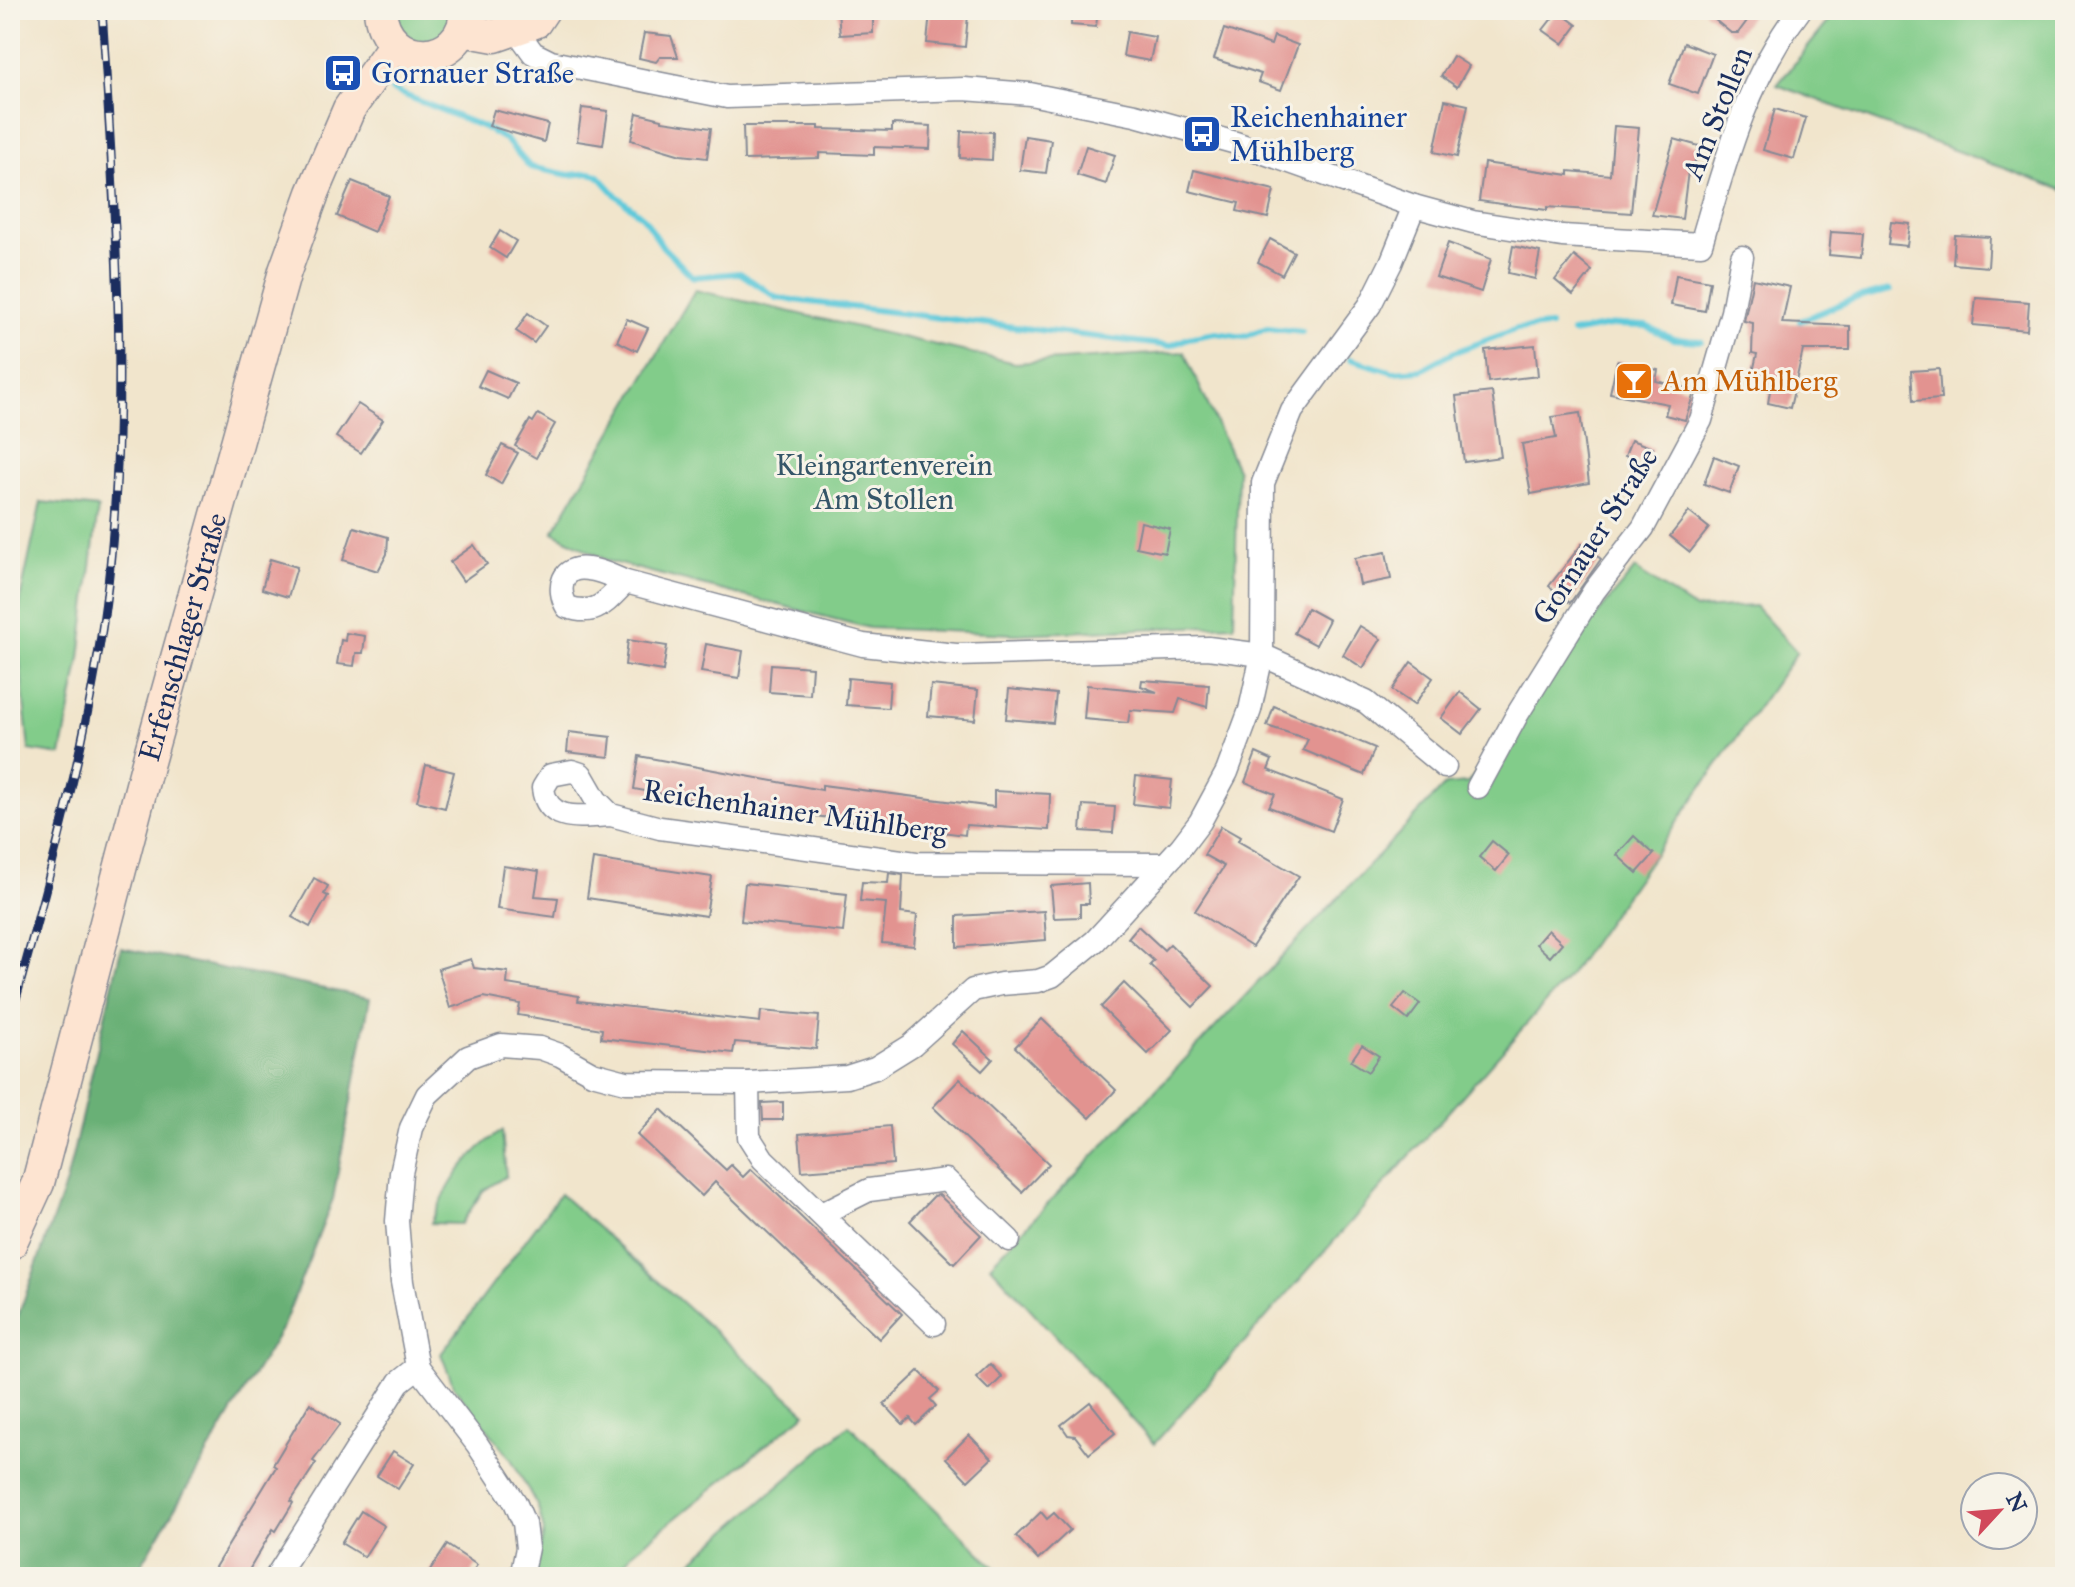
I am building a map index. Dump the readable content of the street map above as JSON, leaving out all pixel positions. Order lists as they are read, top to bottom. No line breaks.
{"streets":{"main road":["Erfenschlager Straße"],"street":["Am Stollen","Gornauer Straße","Reichenhainer Mühlberg"]},"parks":["Kleingartenverein Am Stollen"],"places":{"bus stop":["Gornauer Straße","Reichenhainer Mühlberg"],"bar":["Am Mühlberg"]},"north":"top right"}
